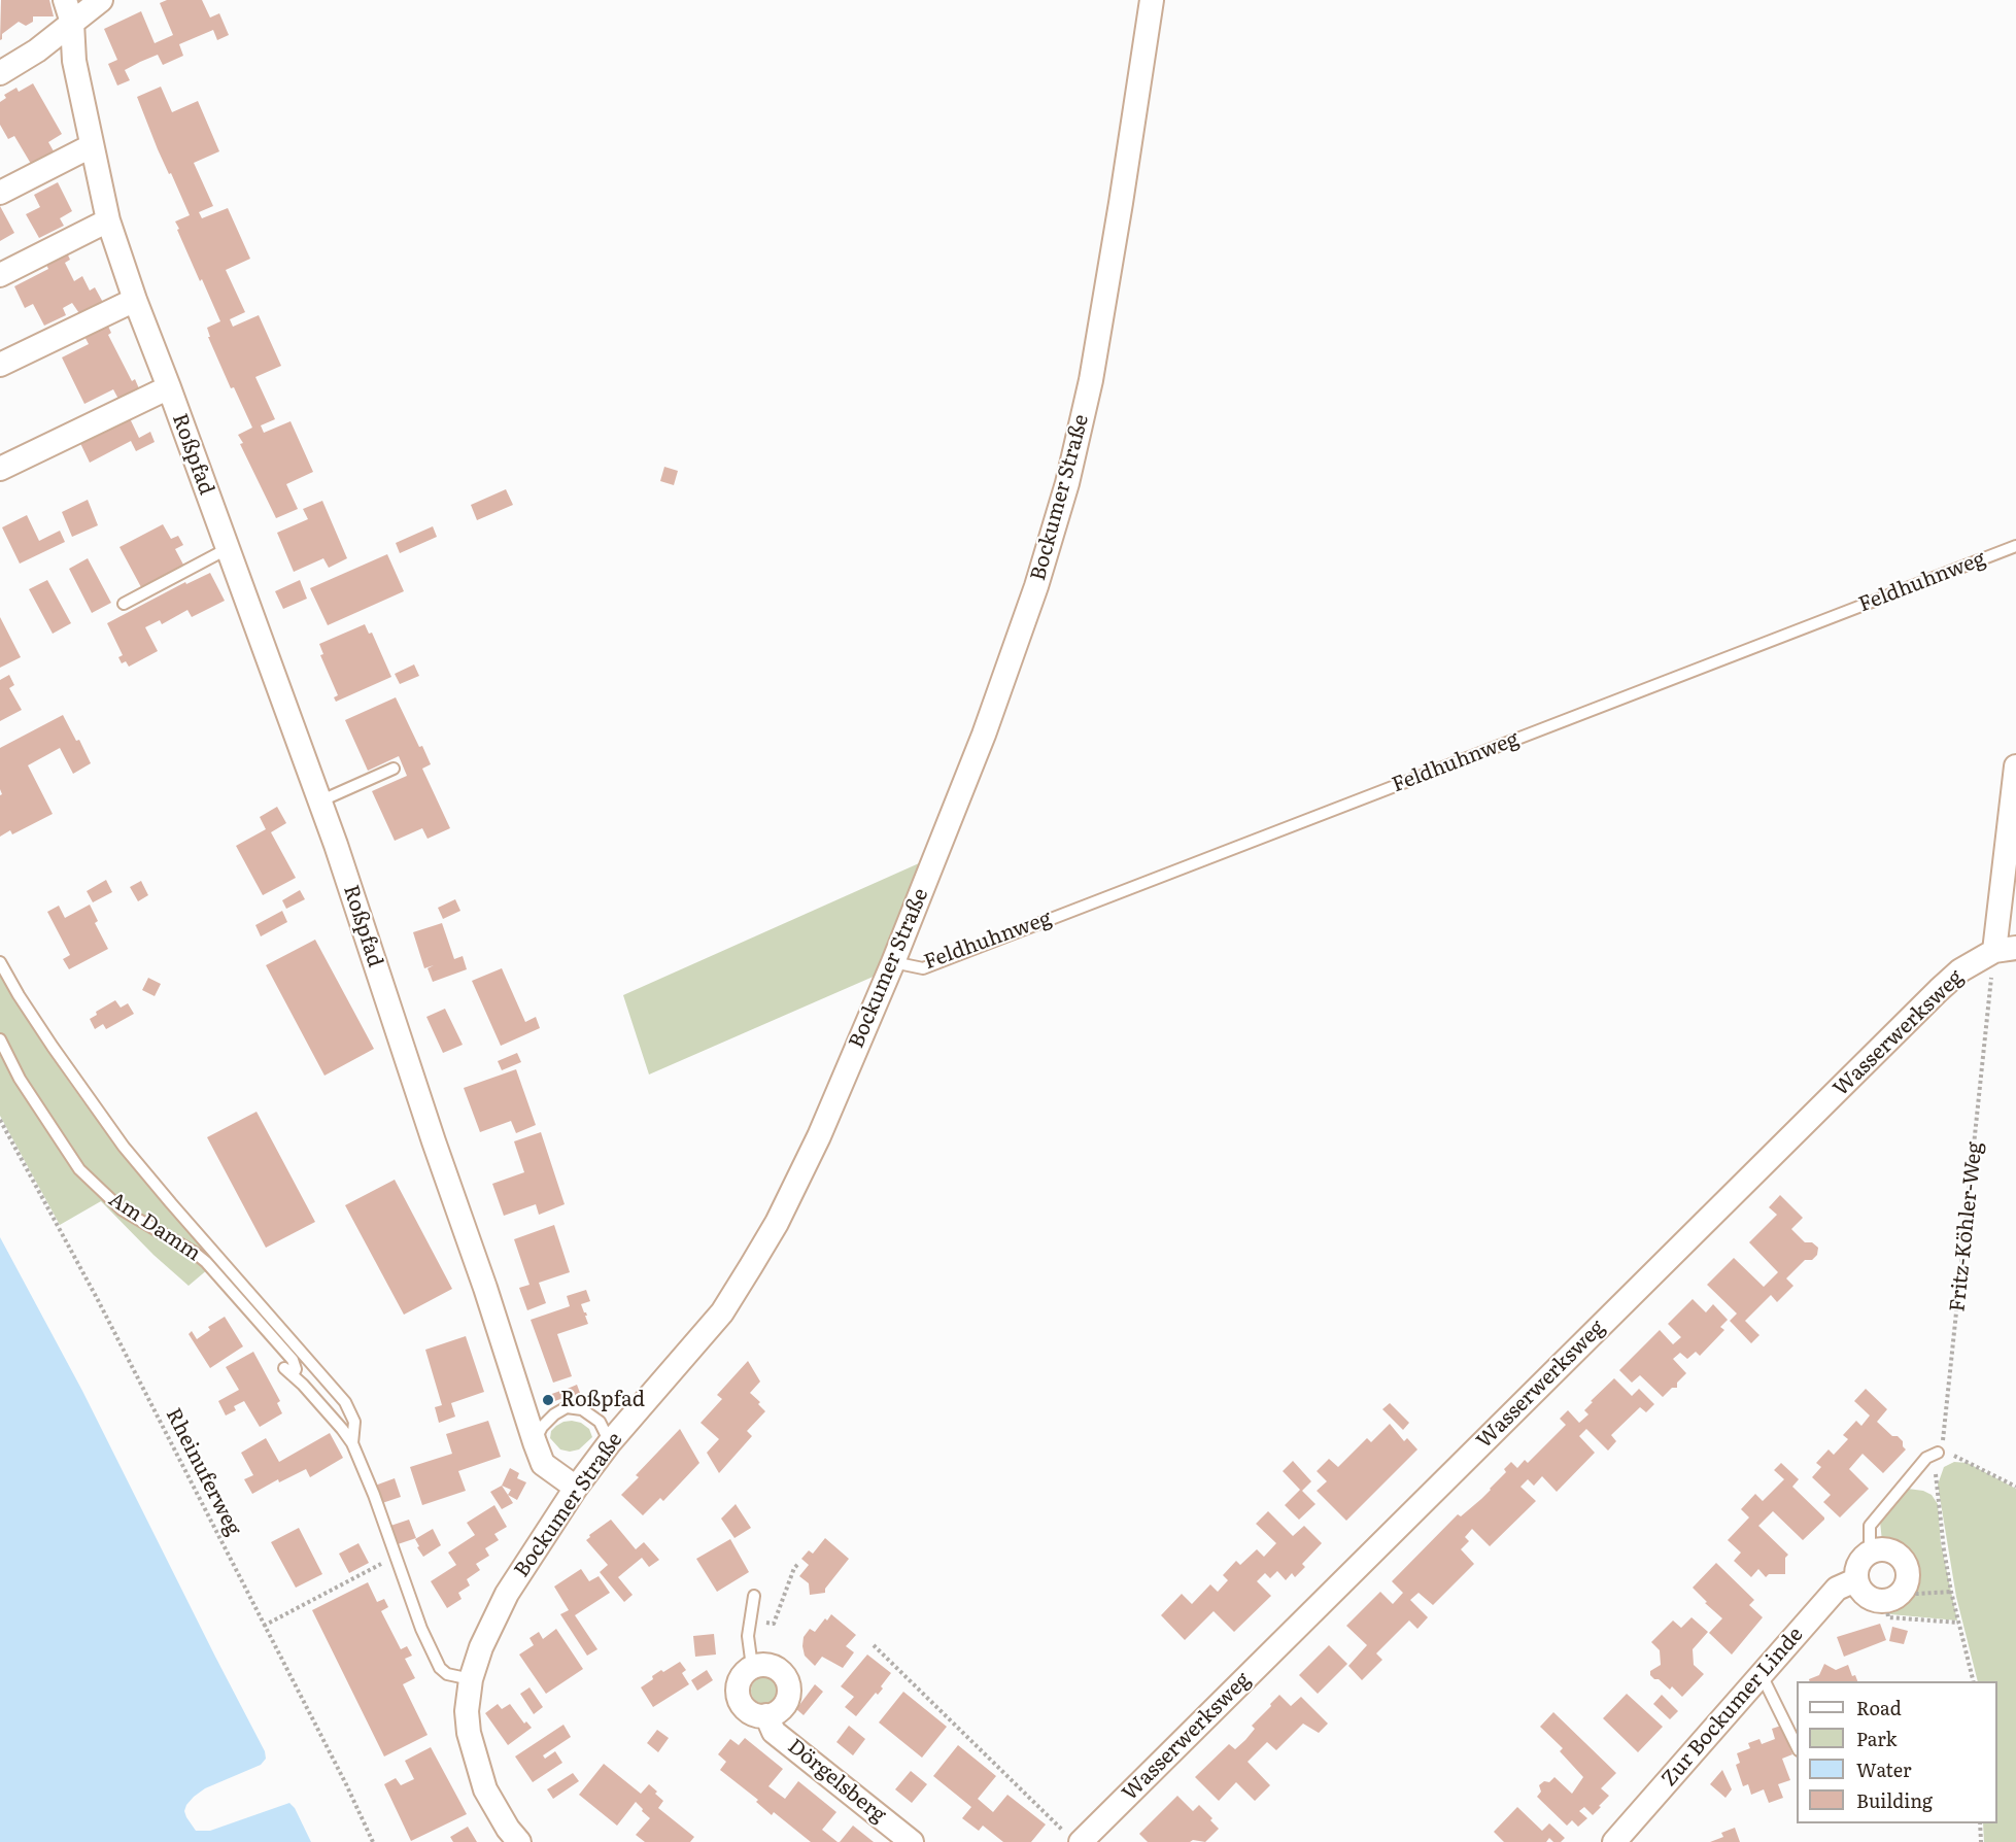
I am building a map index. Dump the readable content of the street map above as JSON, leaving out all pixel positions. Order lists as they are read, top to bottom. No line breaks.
{"streets":{"street":["Roßpfad","Bockumer Straße","Wasserwerksweg","Zur Bockumer Linde","Dörgelsberg"],"lane":["Feldhuhnweg","Am Damm"],"path":["Fritz-Köhler-Weg","Rheinuferweg"]},"crossings":[["Roßpfad","Bockumer Straße"],["Bockumer Straße","Feldhuhnweg"],["Bockumer Straße","Am Damm"],["Wasserwerksweg","Fritz-Köhler-Weg"]],"places":["Roßpfad"],"legend":["Road","Park","Water","Building"]}
